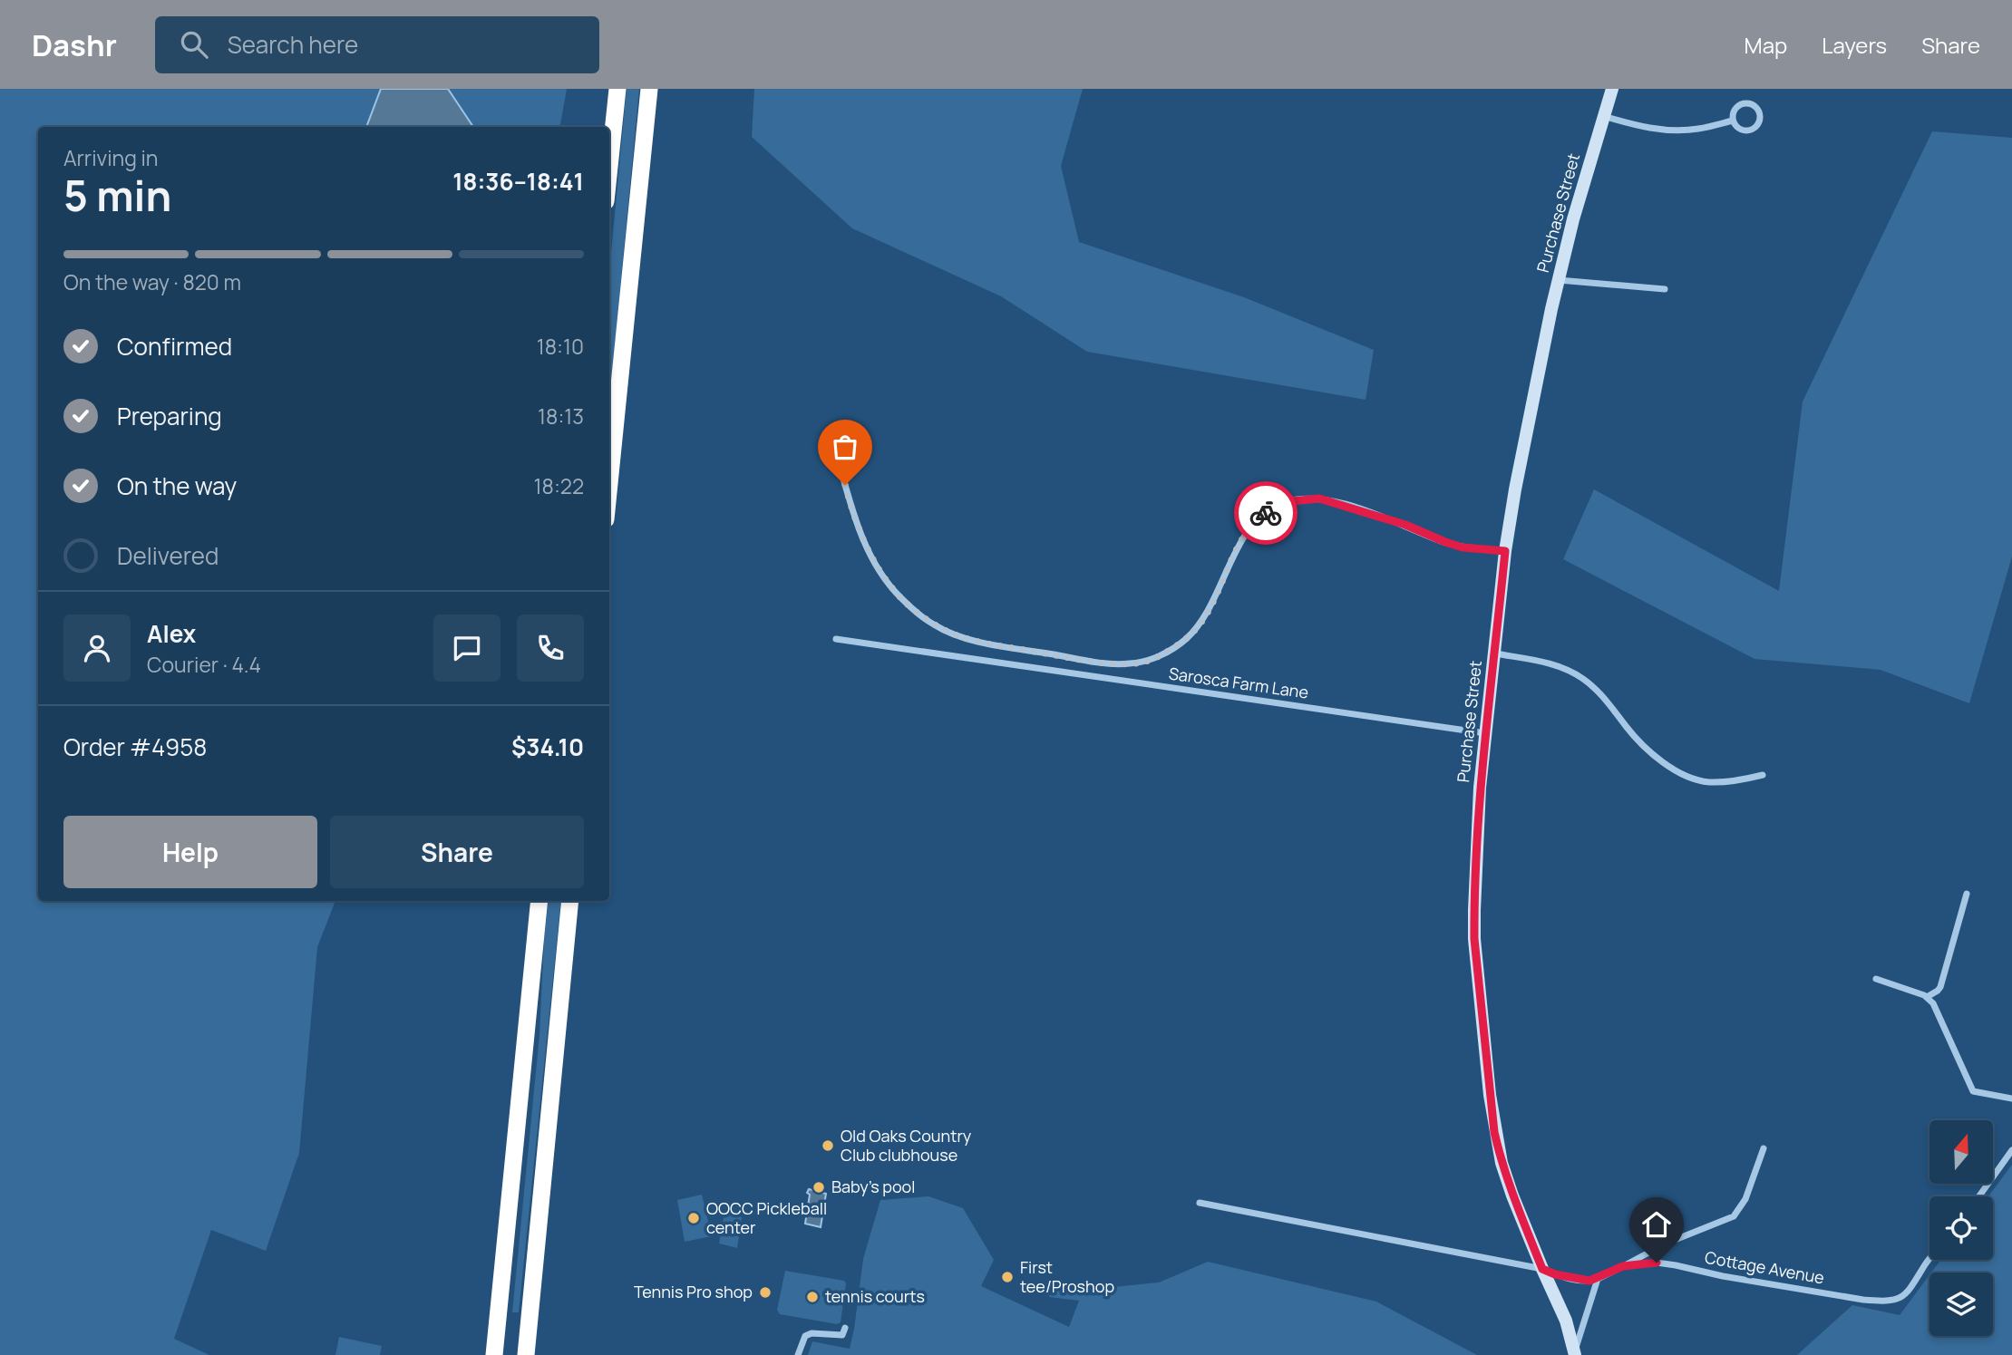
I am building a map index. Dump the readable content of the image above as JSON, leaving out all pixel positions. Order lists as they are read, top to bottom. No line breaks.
{"streets":{"main road":["Purchase Street"],"street":["Sarosca Farm Lane","Cottage Avenue"]},"crossings":[["Purchase Street","Sarosca Farm Lane"]],"places":["Old Oaks Country Club clubhouse","Baby's pool","OOCC Pickleball center","First tee/Proshop","Tennis Pro shop","tennis courts"],"north":"top","page":{"header":"Dashr","search":"Search here","nav":["Map","Layers","Share"],"heading":["5 min","Arriving in","18:36–18:41"],"panel":["Alex","Courier · 4.4","Order #4958","$34.10"],"bar":"On the way · 820 m","list":[["Confirmed","18:10"],["Preparing","18:13"],["On the way","18:22"],"Delivered"],"buttons":["Help","Share"]}}
